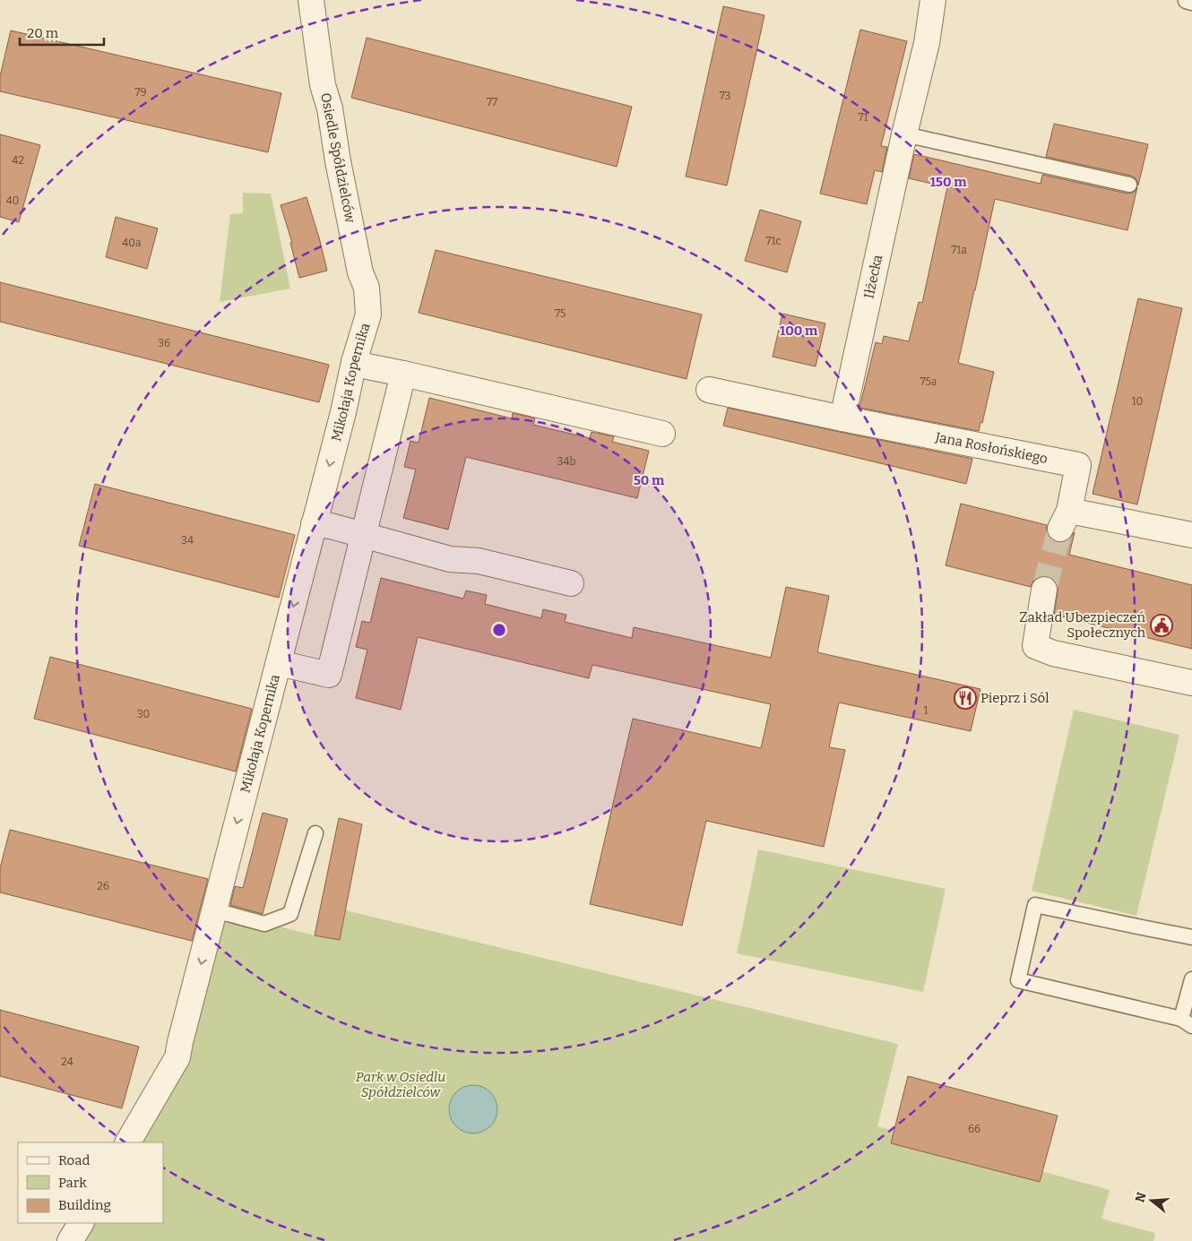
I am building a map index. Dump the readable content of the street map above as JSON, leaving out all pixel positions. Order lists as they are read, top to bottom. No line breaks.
{"streets":{"street":["Osiedle Spółdzielców","Iłżecka","Mikołaja Kopernika","Jana Rosłońskiego"]},"crossings":[["Osiedle Spółdzielców","Mikołaja Kopernika"],["Iłżecka","Jana Rosłońskiego"]],"one_way":["Mikołaja Kopernika"],"parks":["Park w Osiedlu Spółdzielców"],"places":{"public building":["Zakład Ubezpieczeń Społecznych"],"restaurant":["Pieprz i Sól"]},"house_numbers":["79","73","77","71","42","40","71c","40a","71a","75","36","75a","10","34b","34","1","30","26","24","66"],"legend":["Road","Park","Building"],"scale_bar":"20 m","north":"left","rings":["150 m","100 m","50 m"]}
